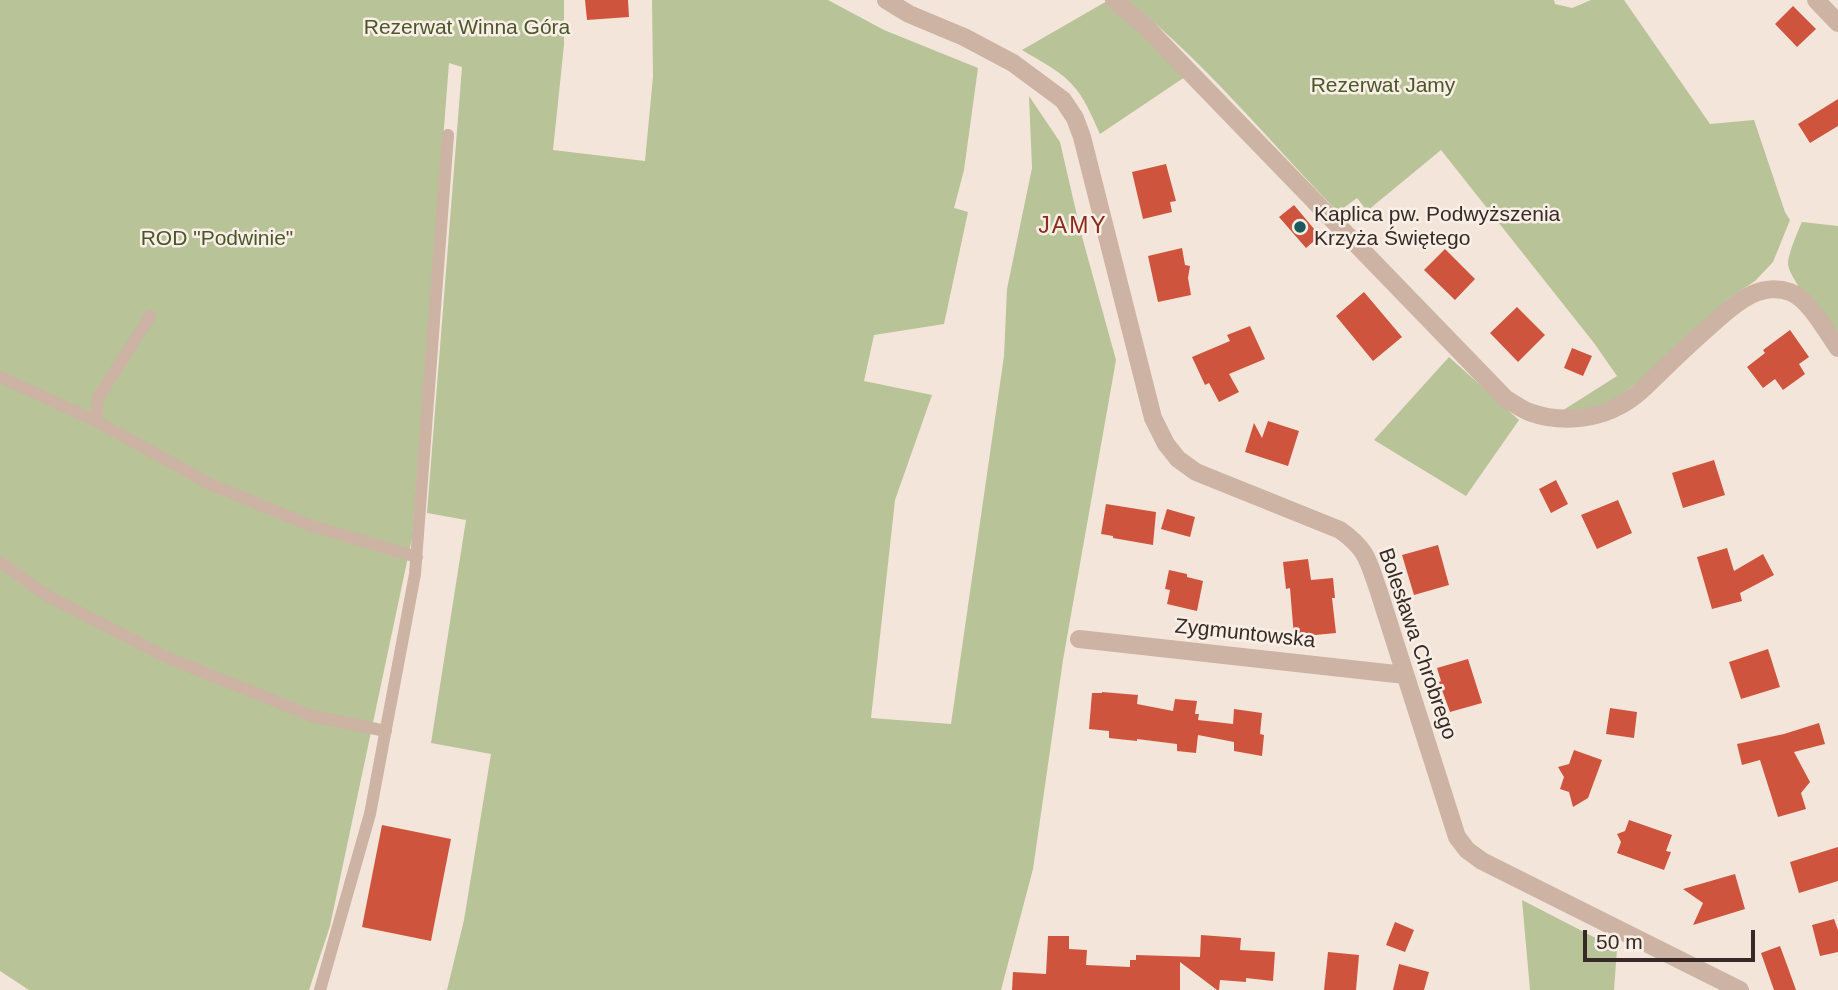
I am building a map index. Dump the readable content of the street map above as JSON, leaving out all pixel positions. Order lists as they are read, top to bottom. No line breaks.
{"streets":{"street":["Zygmuntowska","Bolesława Chrobrego"]},"crossings":[["Zygmuntowska","Bolesława Chrobrego"]],"districts":["JAMY"],"parks":["Rezerwat Winna Góra","Rezerwat Jamy","ROD \"Podwinie\""],"places":["Kaplica pw. Podwyższenia Krzyża Świętego"],"scale_bar":"50 m"}
